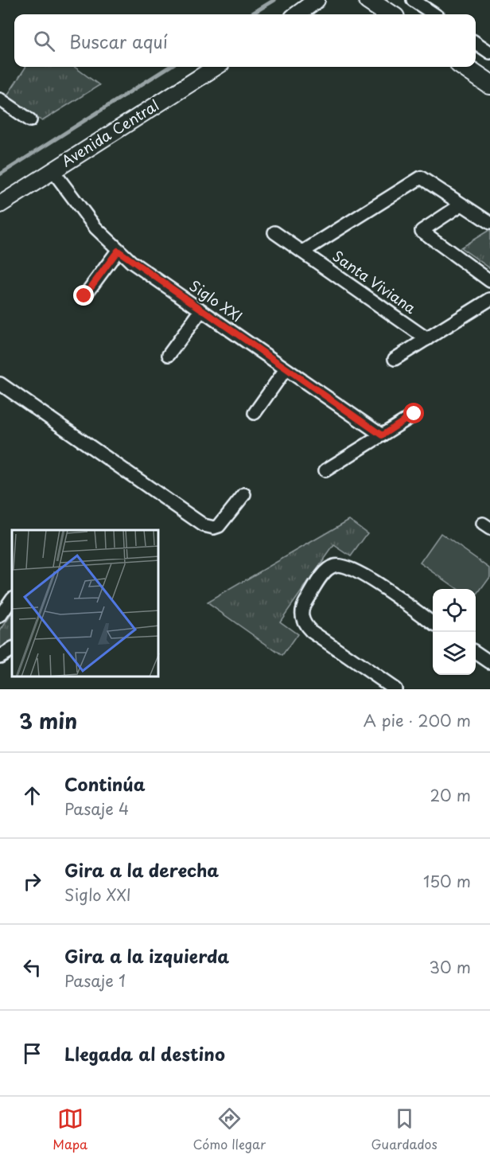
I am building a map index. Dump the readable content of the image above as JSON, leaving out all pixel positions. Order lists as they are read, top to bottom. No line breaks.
{"streets":{"street":["Avenida Central","Santa Viviana","Siglo XXI"]},"crossings":[["Avenida Central","Siglo XXI"]],"page":{"search":"Buscar aquí","heading":["3 min","A pie · 200 m"],"list":[["Continúa","Pasaje 4","20 m"],["Gira a la derecha","Siglo XXI","150 m"],["Gira a la izquierda","Pasaje 1","30 m"],"Llegada al destino"],"nav":["Mapa","Cómo llegar","Guardados"]}}
